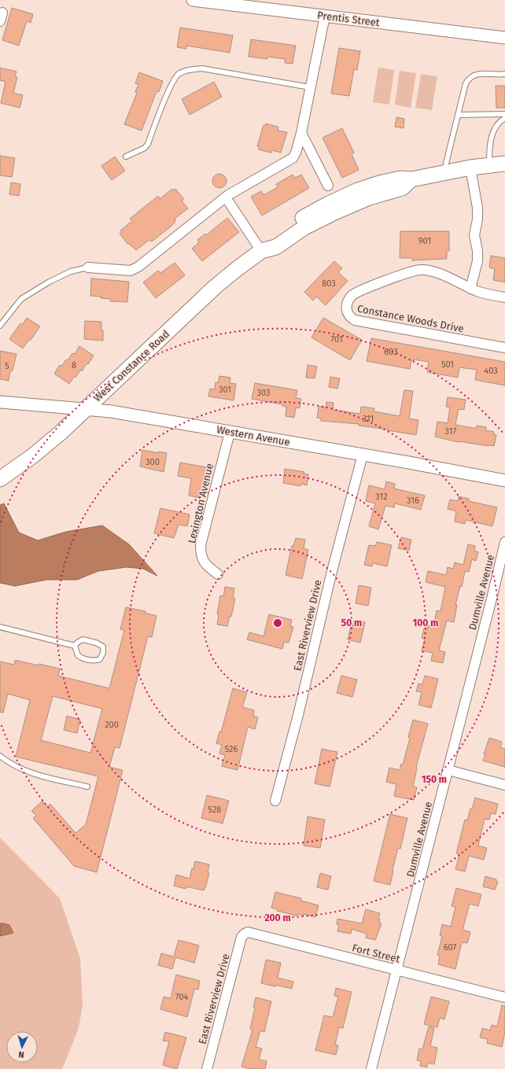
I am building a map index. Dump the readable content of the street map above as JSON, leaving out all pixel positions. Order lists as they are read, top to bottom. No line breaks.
{"streets":{"main road":["West Constance Road"],"street":["Prentis Street","Constance Woods Drive","Western Avenue","Lexington Avenue","Dumville Avenue","East Riverview Drive","Fort Street"]},"crossings":[["West Constance Road","Western Avenue"],["Western Avenue","Lexington Avenue"],["Western Avenue","East Riverview Drive"],["Dumville Avenue","Fort Street"],["East Riverview Drive","Fort Street"]],"house_numbers":["901","803","701","603","501","8","5","403","301","303","311","317","300","312","316","200","526","528","607","704"],"north":"bottom","rings":["50 m","100 m","150 m","200 m"]}
